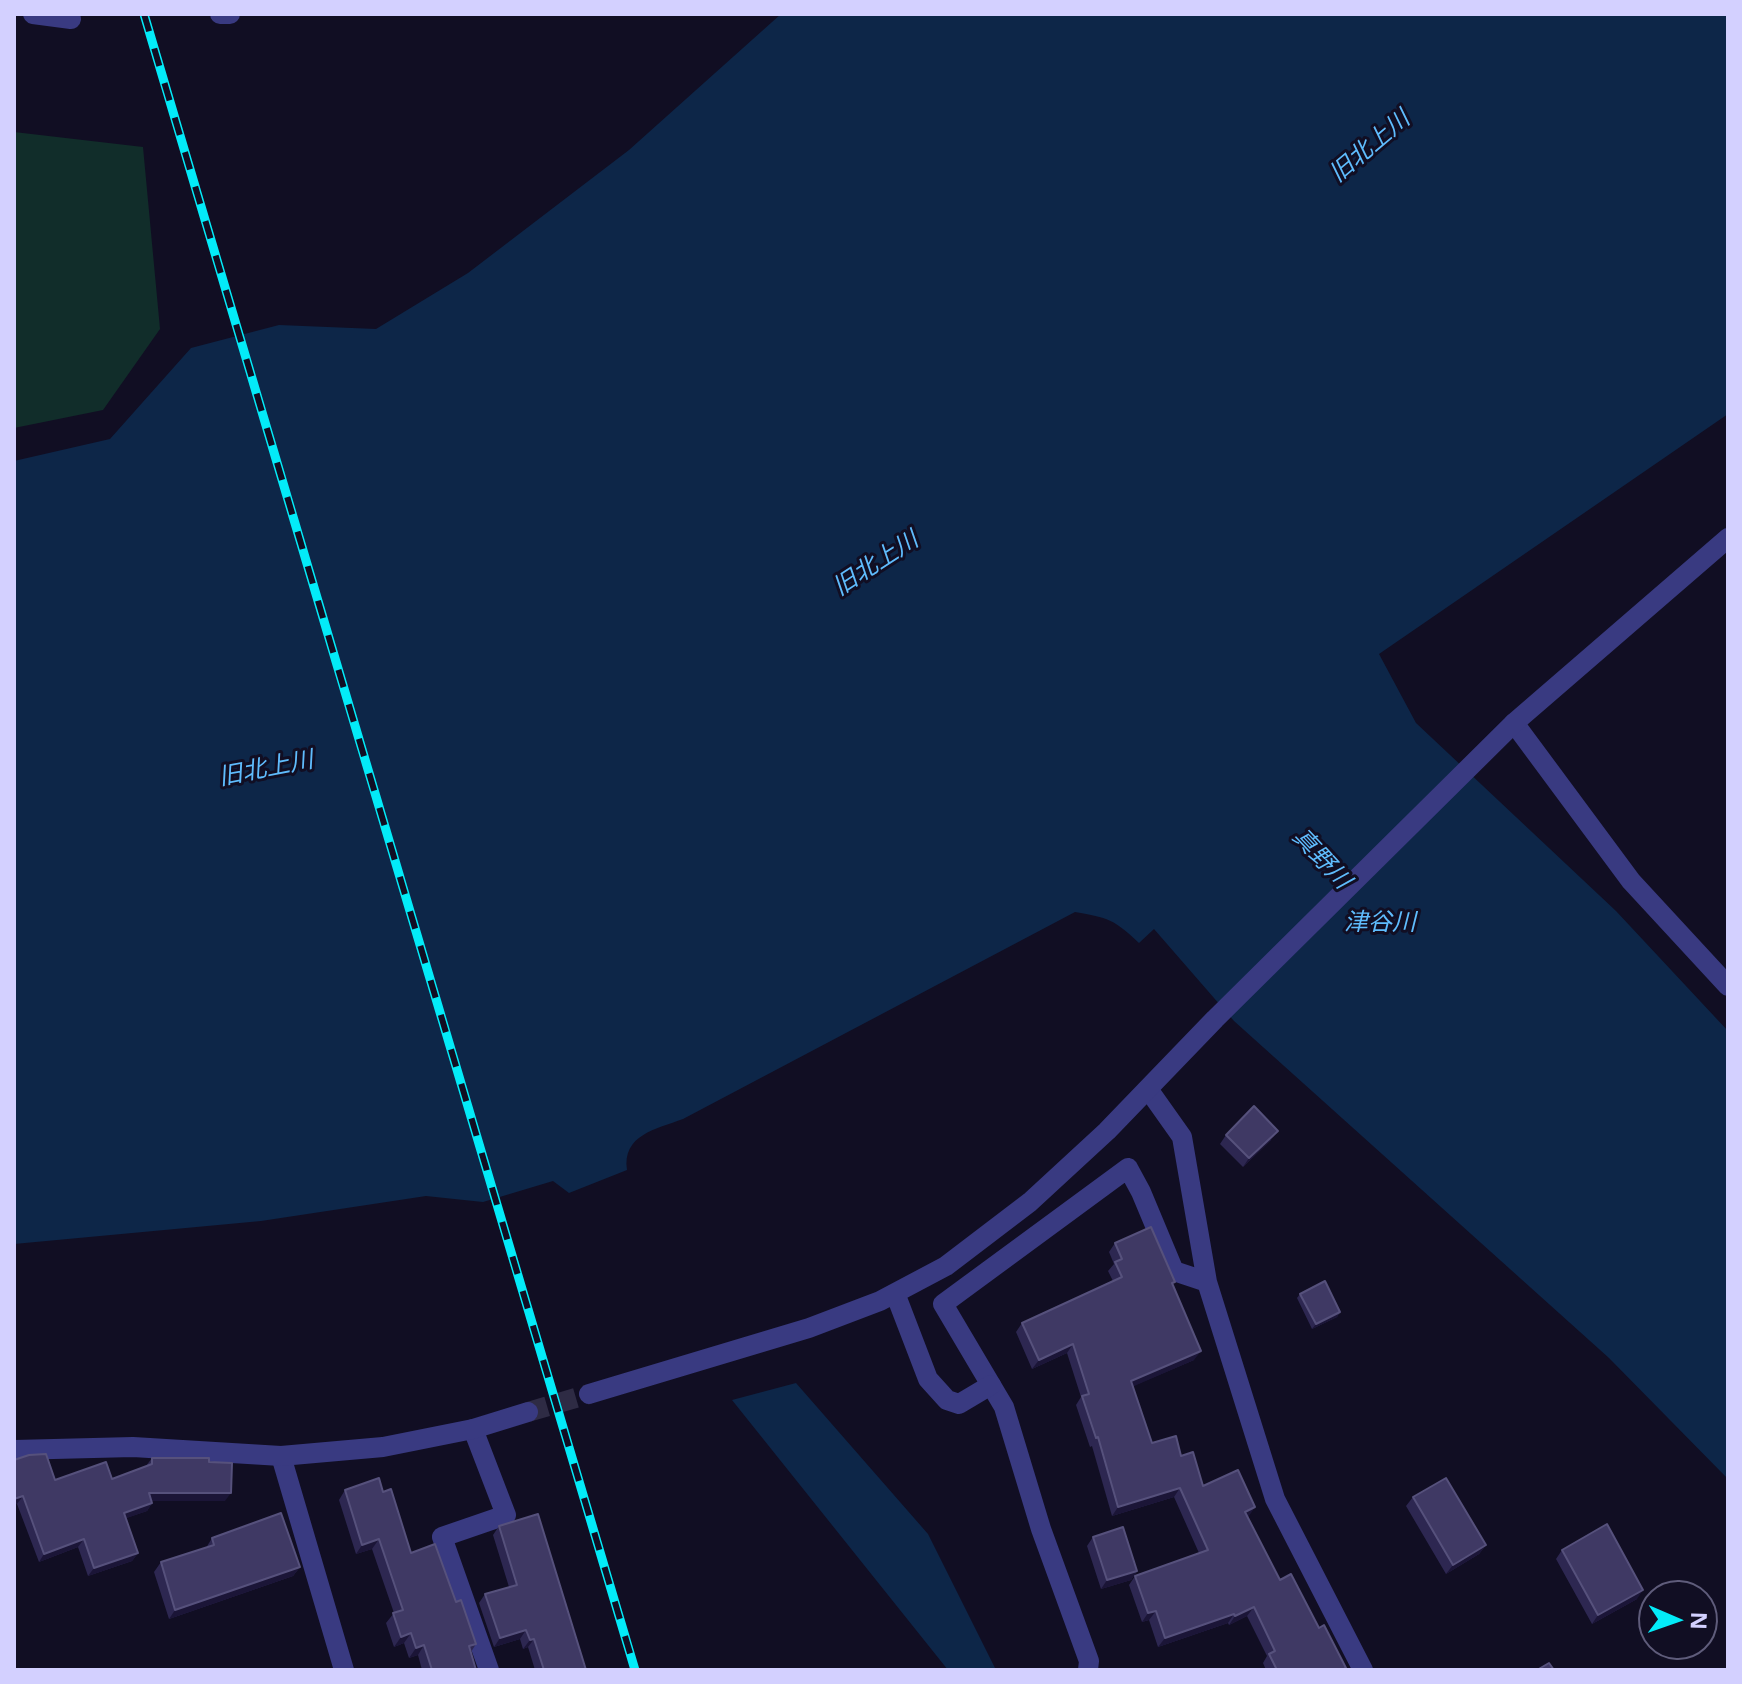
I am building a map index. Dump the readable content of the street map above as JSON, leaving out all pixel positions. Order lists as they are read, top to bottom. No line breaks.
{"water":["旧北上川","真野川","津谷川"],"north":"right"}
